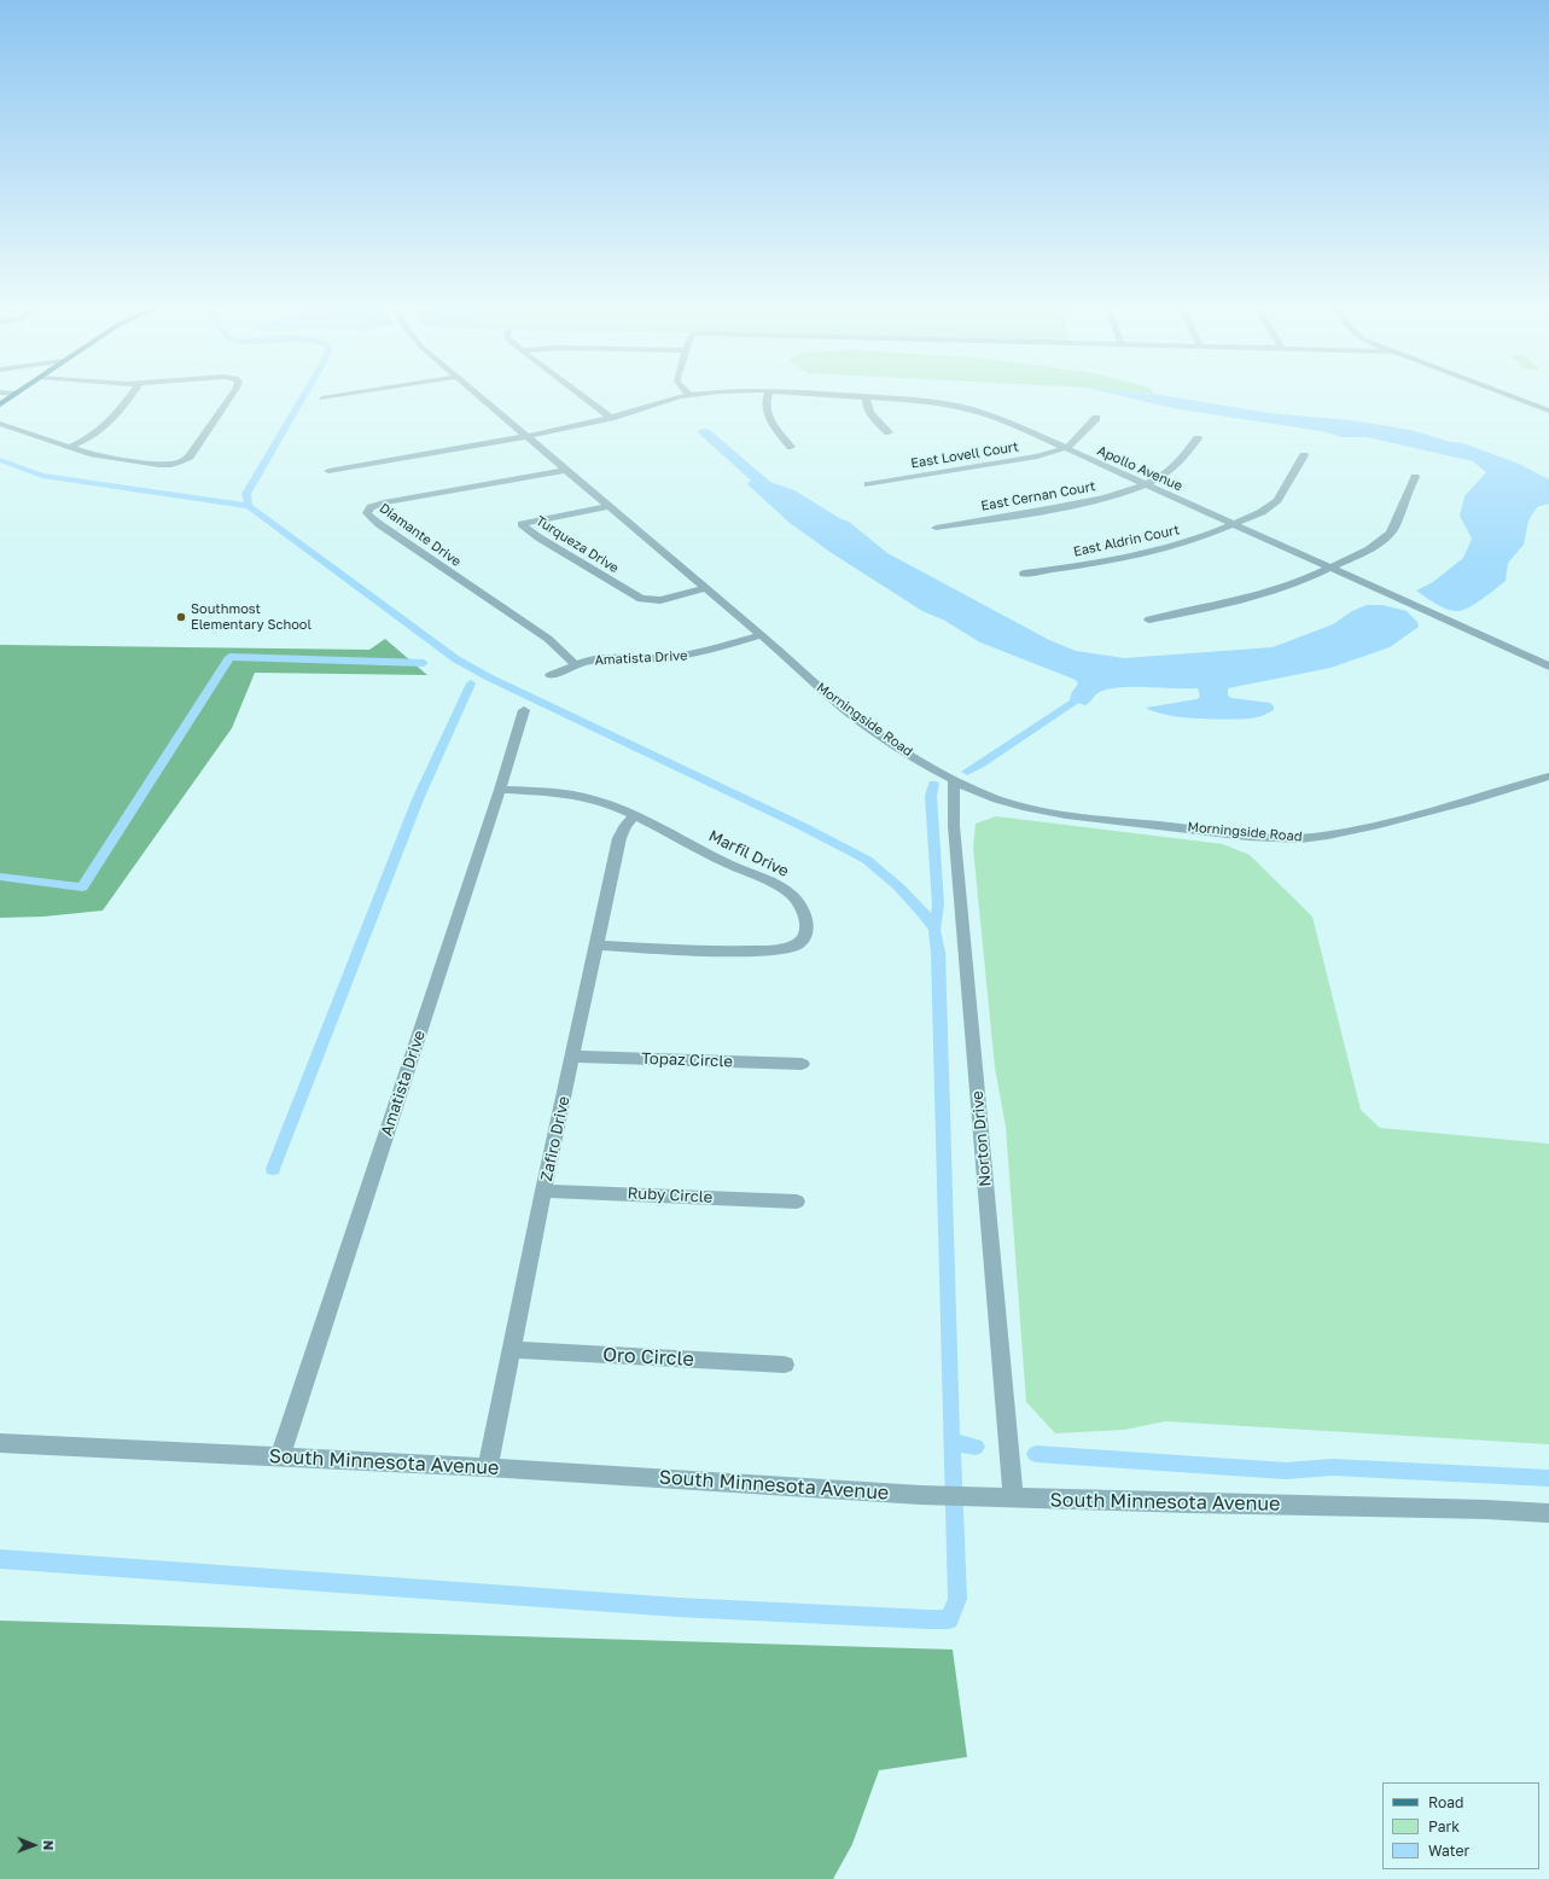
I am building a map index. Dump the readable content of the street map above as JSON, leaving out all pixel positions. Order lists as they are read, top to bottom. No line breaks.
{"streets":{"street":["East Lovell Court","Apollo Avenue","East Cernan Court","Diamante Drive","East Aldrin Court","Turqueza Drive","Amatista Drive","Morningside Road","Marfil Drive","Topaz Circle","Zafiro Drive","Norton Drive","Ruby Circle","Oro Circle","South Minnesota Avenue"]},"crossings":[["East Lovell Court","Apollo Avenue"],["Apollo Avenue","East Cernan Court"],["Apollo Avenue","East Aldrin Court"],["Apollo Avenue","Morningside Road"],["Diamante Drive","Amatista Drive"],["Diamante Drive","Morningside Road"],["Turqueza Drive","Morningside Road"],["Amatista Drive","Morningside Road"],["Amatista Drive","Marfil Drive"],["Amatista Drive","South Minnesota Avenue"],["Morningside Road","Norton Drive"],["Marfil Drive","Zafiro Drive"],["Topaz Circle","Zafiro Drive"],["Zafiro Drive","Ruby Circle"],["Zafiro Drive","Oro Circle"],["Zafiro Drive","South Minnesota Avenue"],["Norton Drive","South Minnesota Avenue"]],"places":["Southmost Elementary School"],"legend":["Road","Park","Water"],"north":"right"}
